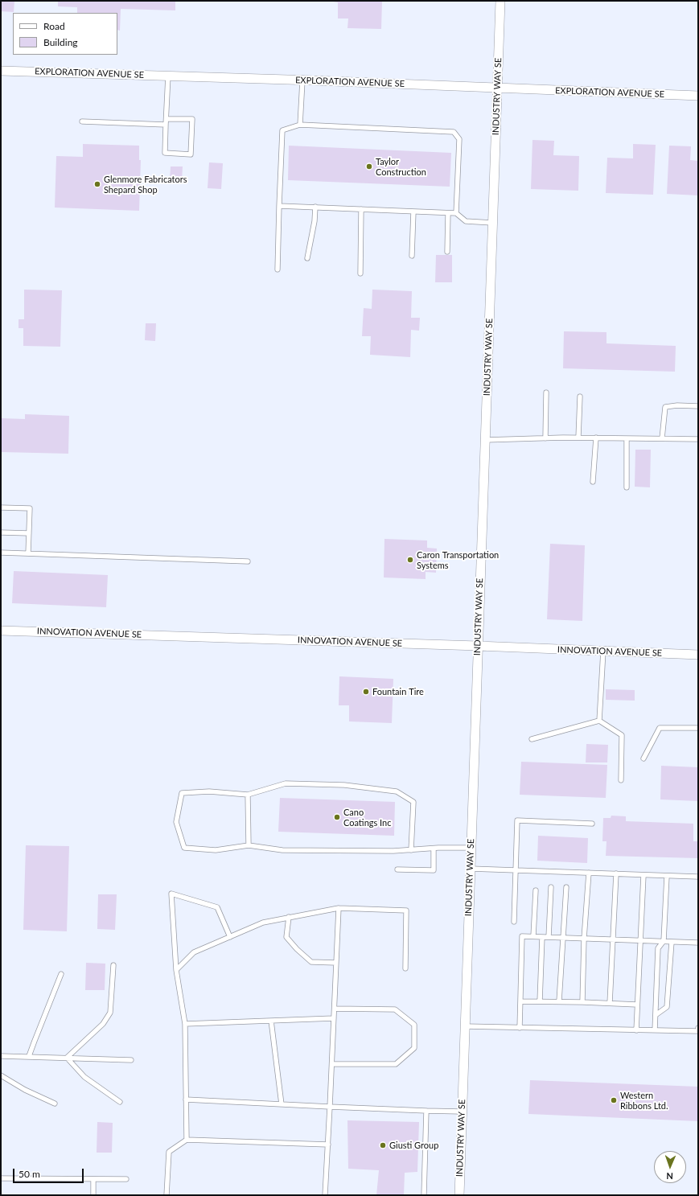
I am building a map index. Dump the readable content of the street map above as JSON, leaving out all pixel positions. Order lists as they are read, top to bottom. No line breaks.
{"streets":{"street":["EXPLORATION AVENUE SE","INDUSTRY WAY SE","INNOVATION AVENUE SE"]},"crossings":[["EXPLORATION AVENUE SE","INDUSTRY WAY SE"],["INDUSTRY WAY SE","INNOVATION AVENUE SE"]],"places":["Taylor Construction","Glenmore Fabricators Shepard Shop","Caron Transportation Systems","Fountain Tire","Cano Coatings Inc","Western Ribbons Ltd.","Giusti Group"],"legend":["Road","Building"],"scale_bar":"50 m","north":"bottom"}
